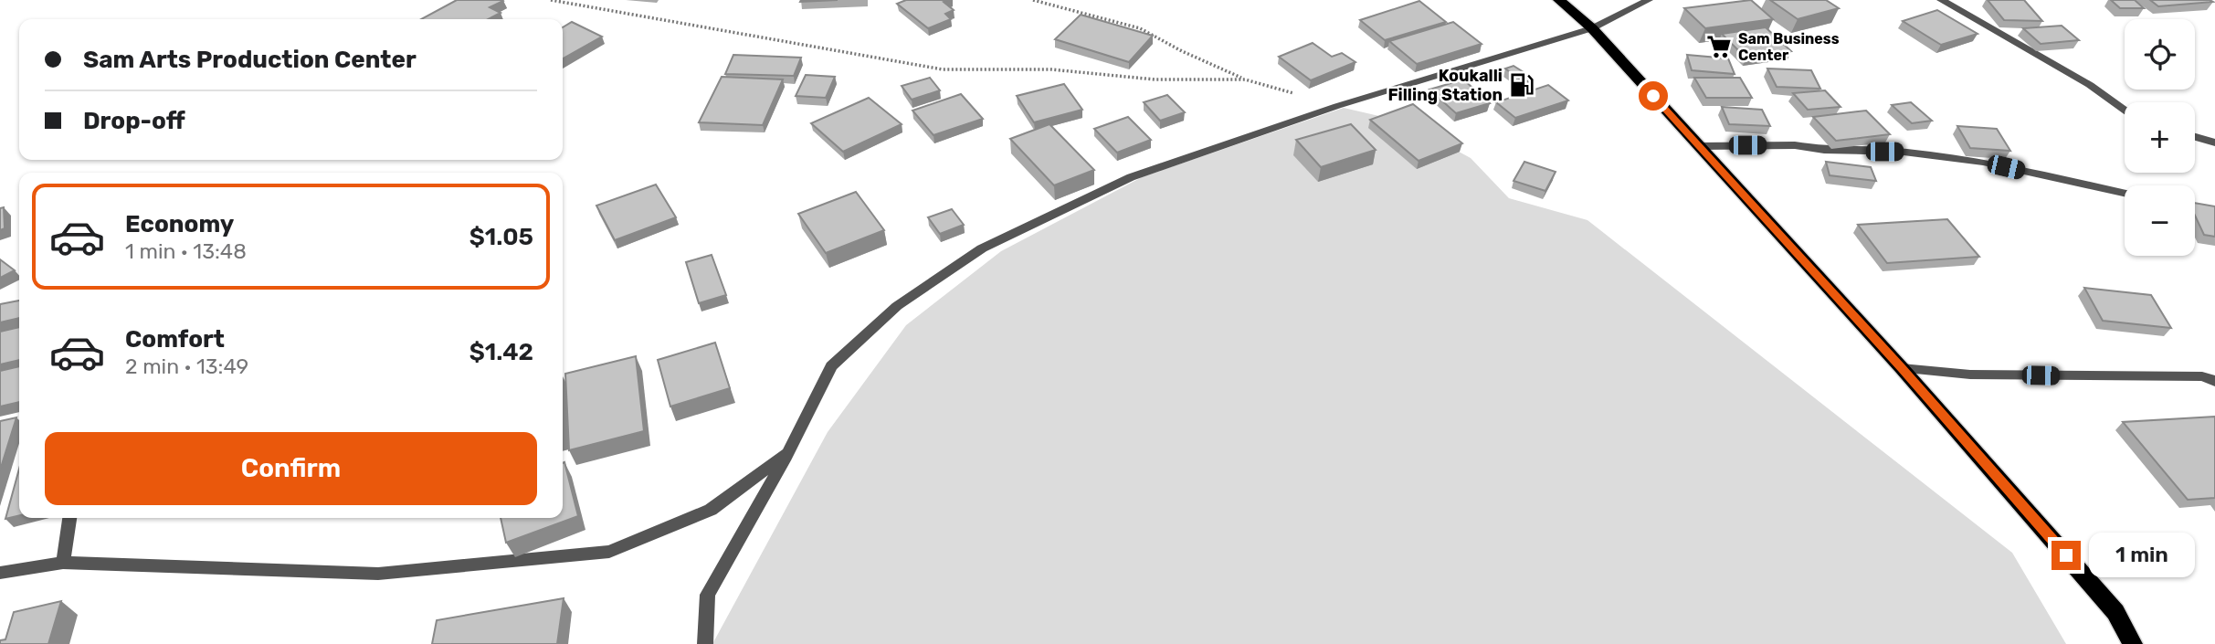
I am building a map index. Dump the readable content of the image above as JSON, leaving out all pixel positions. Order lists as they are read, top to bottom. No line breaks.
{"places":{"supermarket":["Sam Business Center"],"fuel station":["Koukalli Filling Station"]},"page":{"map_buttons":["+","−"],"banner":["Sam Arts Production Center","Drop-off"],"list":[{"name":"Economy","note":"1 min · 13:48","value":"$1.05"},{"name":"Comfort","note":"2 min · 13:49","value":"$1.42"}],"buttons":"Confirm","bubble":"1 min"}}
